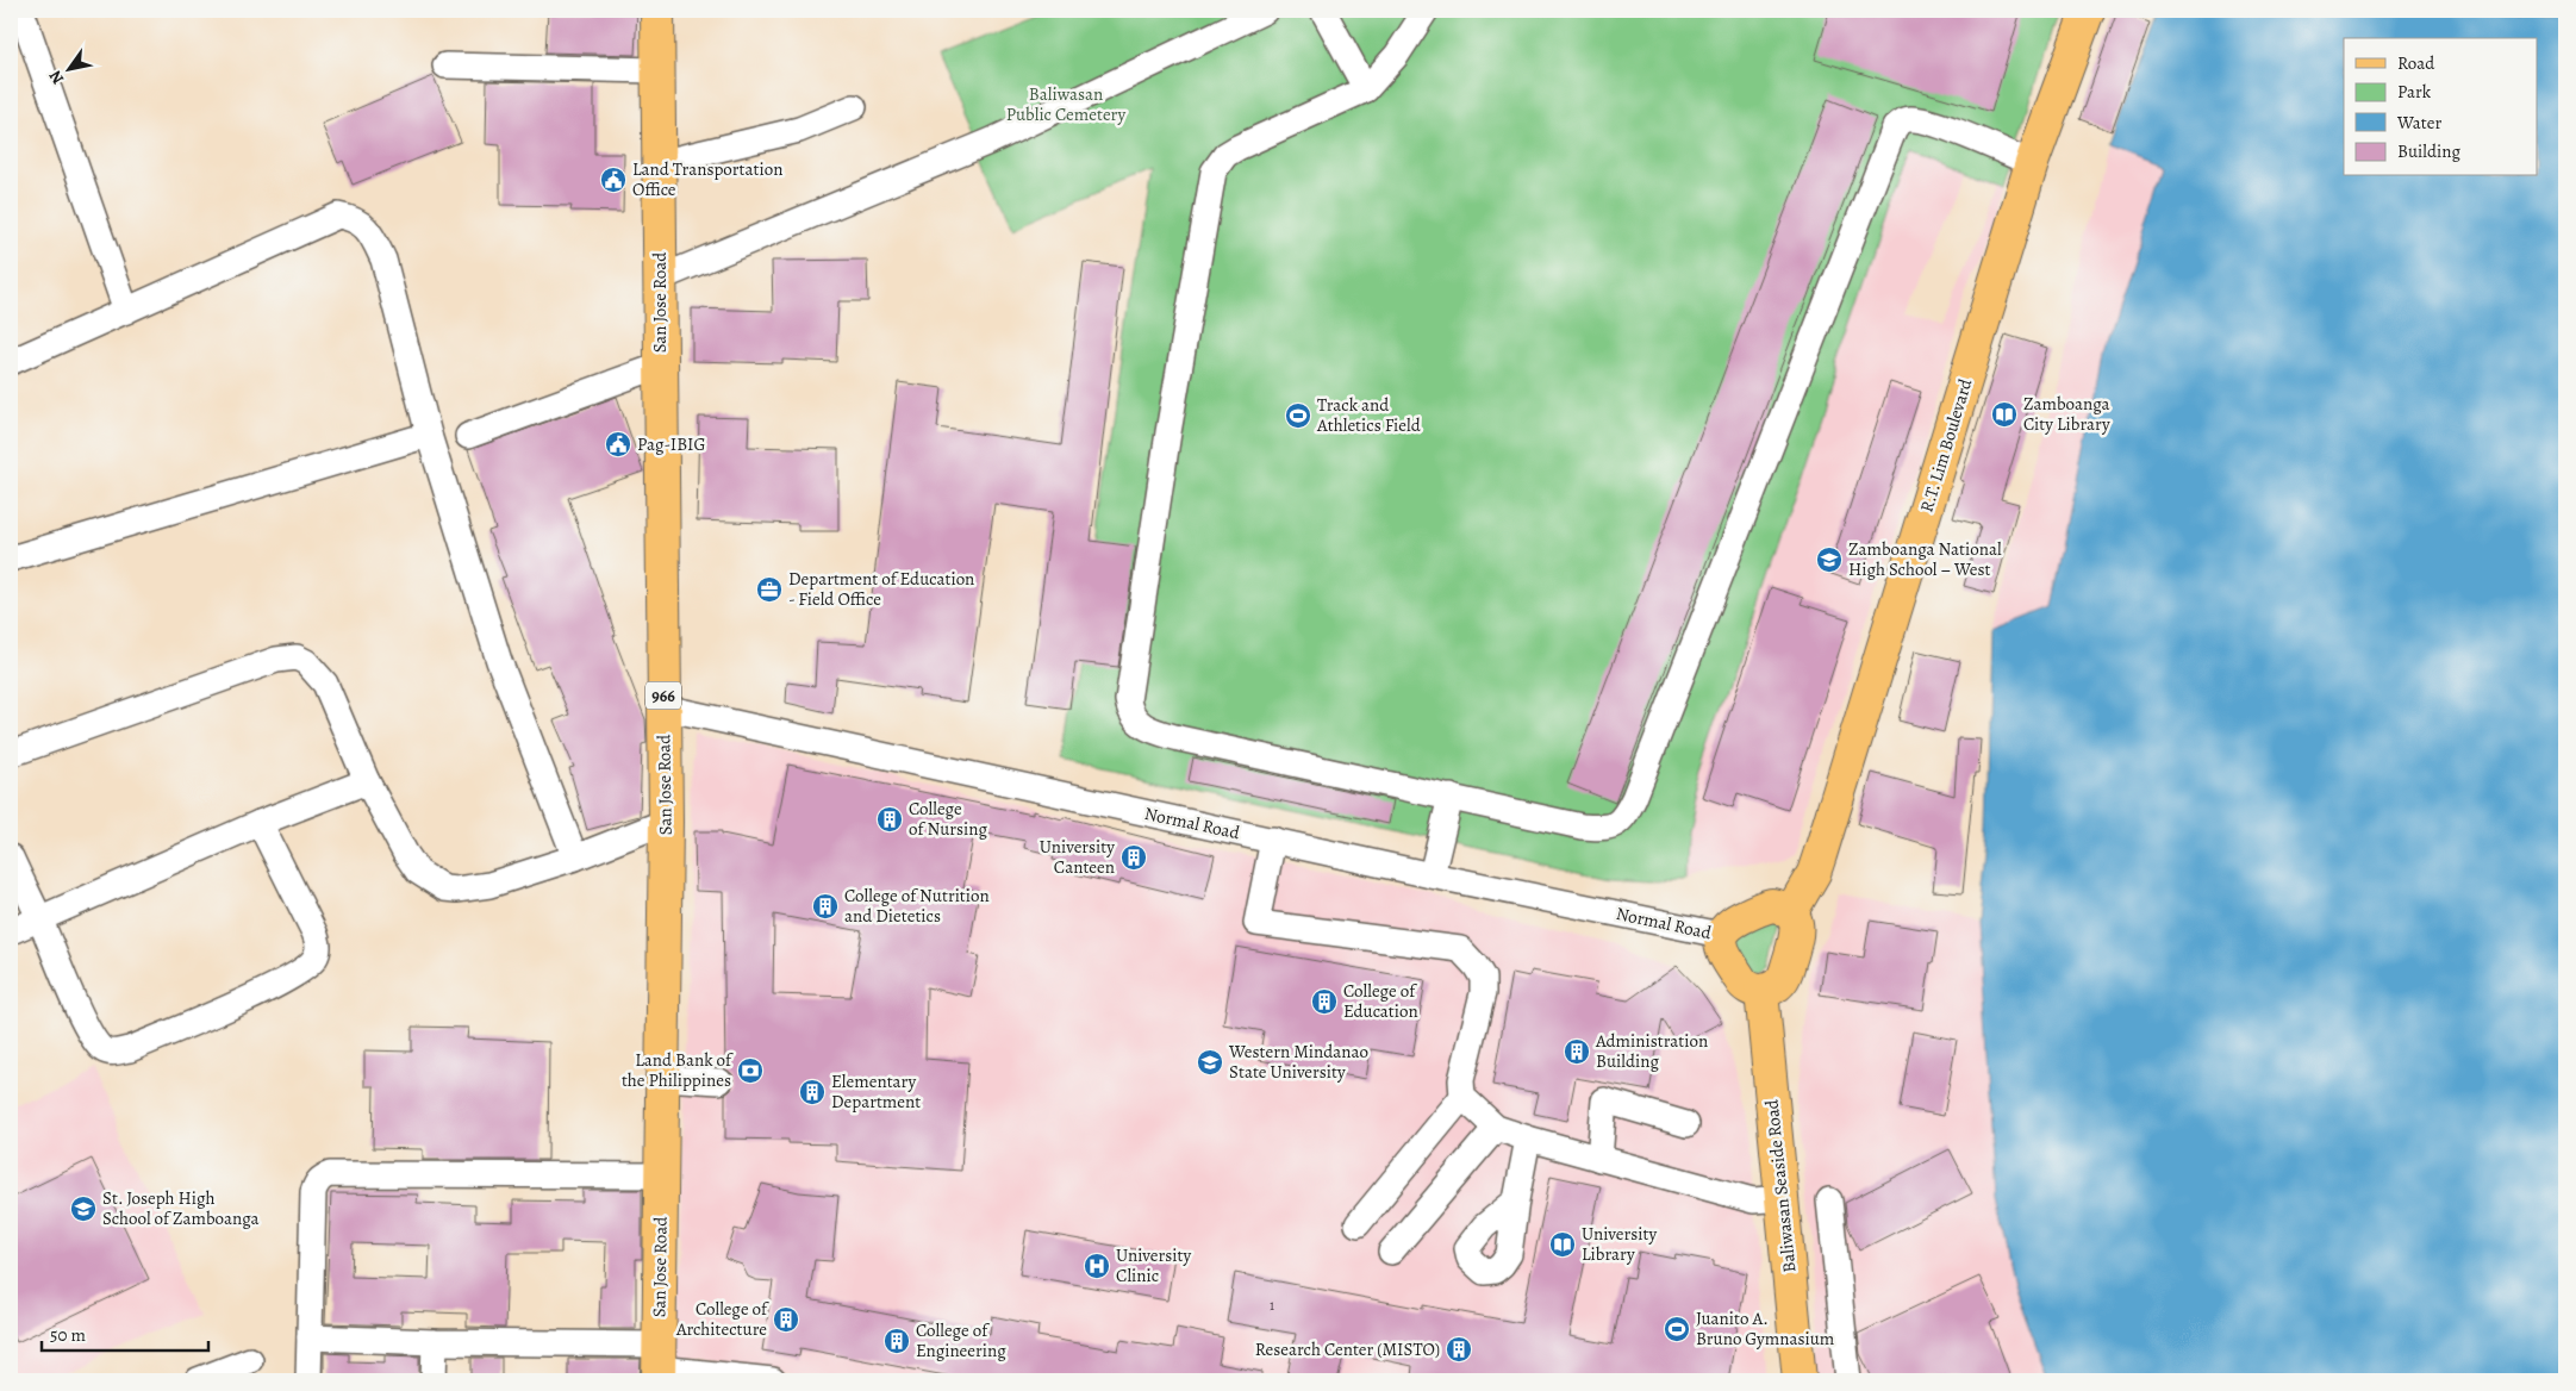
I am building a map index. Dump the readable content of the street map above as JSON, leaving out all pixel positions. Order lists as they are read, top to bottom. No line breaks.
{"streets":{"main road":["San Jose Road","R.T. Lim Boulevard","966","Baliwasan Seaside Road"],"street":["Normal Road"]},"crossings":[["San Jose Road","Normal Road"],["R.T. Lim Boulevard","Normal Road"],["R.T. Lim Boulevard","Baliwasan Seaside Road"],["Normal Road","Baliwasan Seaside Road"]],"parks":["Baliwasan Public Cemetery"],"places":{"public building":["Land Transportation Office","Pag-IBIG"],"library":["Zamboanga City Library","University Library"],"sports":["Track and Athletics Field","Juanito A. Bruno Gymnasium"],"school or university":["Zamboanga National High School – West","Western Mindanao State University","St. Joseph High School of Zamboanga"],"office":["Department of Education - Field Office"],"building":["College of Nursing","University Canteen","College of Nutrition and Dietetics","College of Education","Administration Building","Elementary Department","College of Architecture","College of Engineering","Research Center (MISTO)"],"bank":["Land Bank of the Philippines"],"hospital":["University Clinic"]},"house_numbers":["1"],"legend":["Road","Park","Water","Building"],"scale_bar":"50 m","north":"bottom left"}
